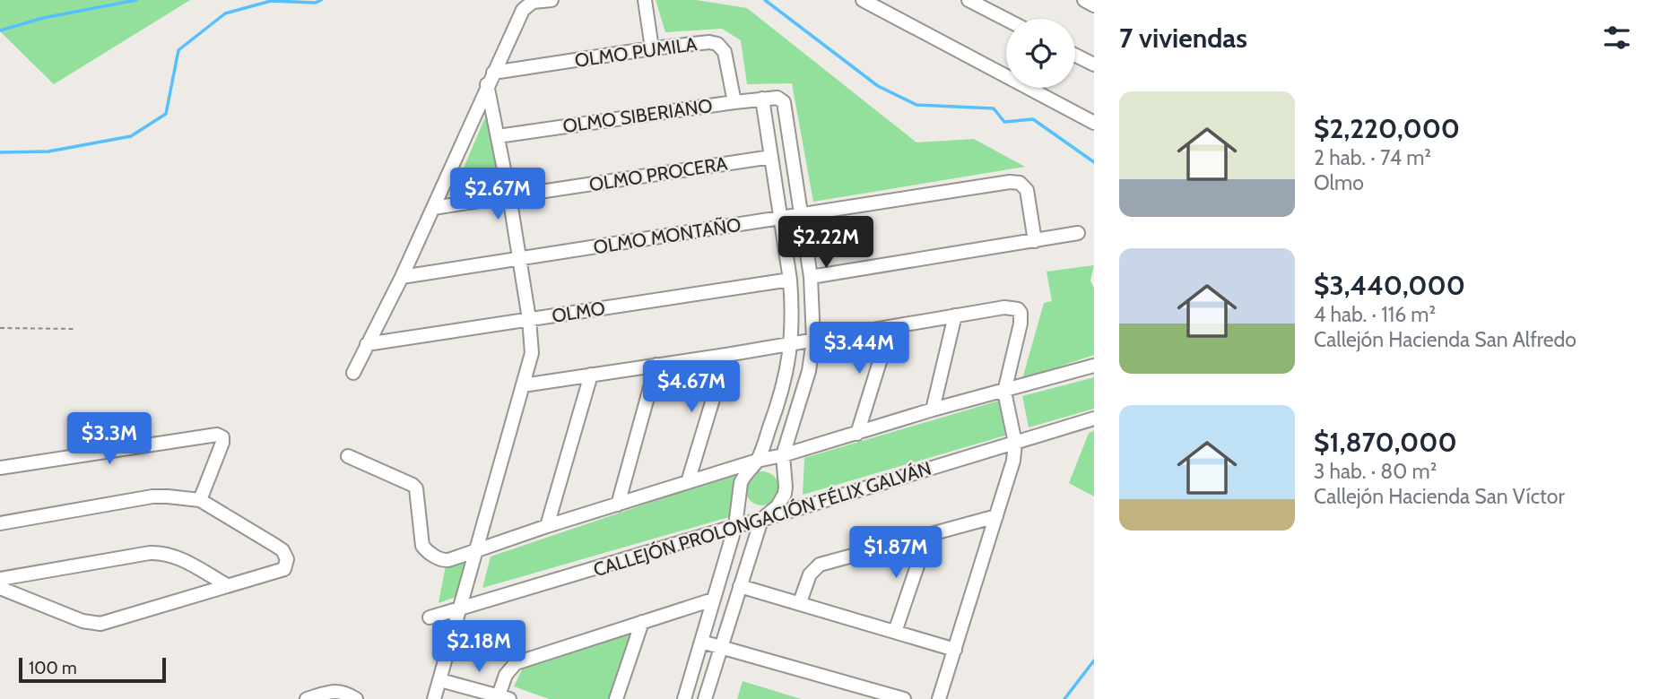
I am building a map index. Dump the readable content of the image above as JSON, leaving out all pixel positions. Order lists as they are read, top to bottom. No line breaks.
{"streets":{"street":["OLMO PUMILA","OLMO SIBERIANO","OLMO PROCERA","OLMO MONTAÑO","OLMO","CALLEJÓN PROLONGACIÓN FÉLIX GALVÁN"]},"crossings":[["OLMO PUMILA","OLMO SIBERIANO"],["OLMO SIBERIANO","OLMO MONTAÑO"]],"scale_bar":"100 m","page":{"heading":"7 viviendas","list":[{"name":"$2,220,000","note":"2 hab. · 74 m² · Olmo"},{"name":"$3,440,000","note":"4 hab. · 116 m² · Callejón Hacienda San Alfredo"},{"name":"$1,870,000","note":"3 hab. · 80 m² · Callejón Hacienda San Víctor"}],"price":["$2.67M","$2.22M","$3.44M","$4.67M","$3.3M","$1.87M","$2.18M"],"scale":"100 m"}}
